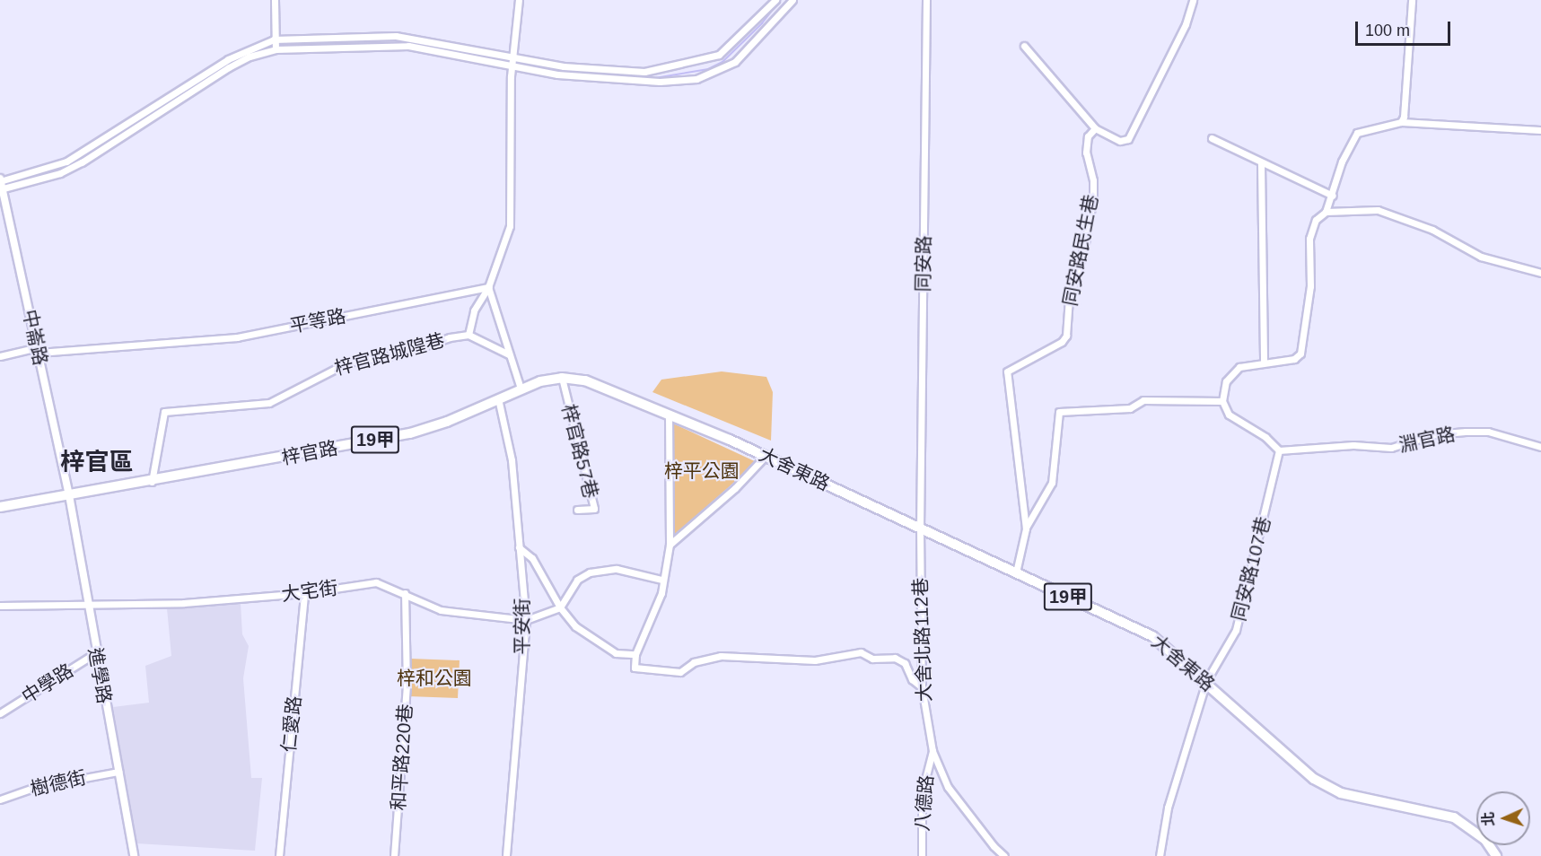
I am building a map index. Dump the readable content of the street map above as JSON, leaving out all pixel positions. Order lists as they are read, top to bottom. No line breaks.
{"streets":{"main road":["19甲","梓官路","大舍東路"],"street":["同安路民生巷","同安路","平等路","中崙路","梓官路城隍巷","淵官路","梓官路57巷","同安路107巷","大宅街","平安街","大舍北路112巷","進學路","中學路","仁愛路","和平路220巷","樹德街","八德路"]},"crossings":[["同安路","大舍東路"],["同安路","大舍北路112巷"],["平等路","中崙路"],["平等路","梓官路城隍巷"],["中崙路","梓官路"],["中崙路","進學路"],["梓官路城隍巷","梓官路"],["淵官路","同安路107巷"],["梓官路57巷","梓官路"],["梓官路","大舍東路"],["梓官路","平安街"],["梓官路","進學路"],["大舍東路","同安路107巷"],["大舍東路","大舍北路112巷"],["大宅街","平安街"],["大宅街","進學路"],["大宅街","仁愛路"],["大宅街","和平路220巷"],["大舍北路112巷","八德路"],["進學路","中學路"],["進學路","樹德街"]],"districts":["梓官區"],"parks":["梓平公園","梓和公園"],"scale_bar":"100 m","north":"left"}
